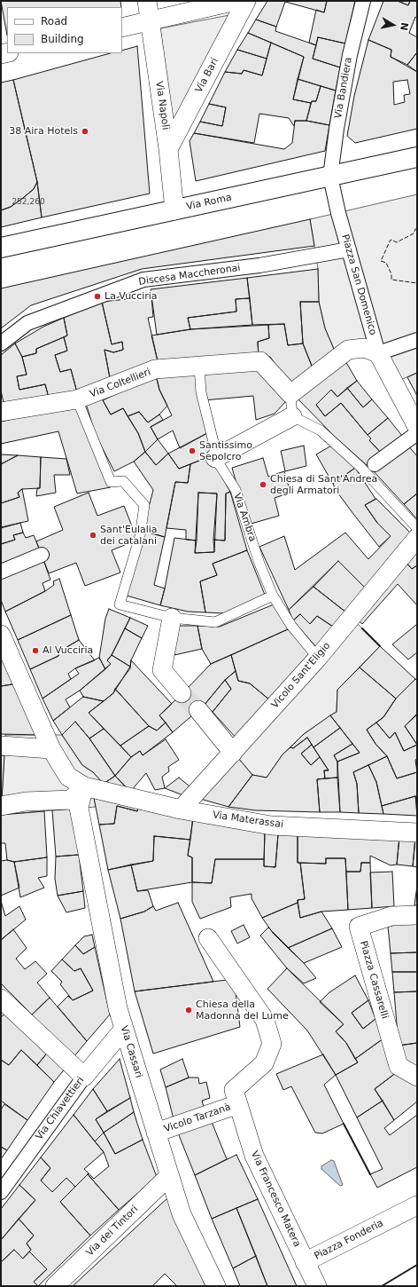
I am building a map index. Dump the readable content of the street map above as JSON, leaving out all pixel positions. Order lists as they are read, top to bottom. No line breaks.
{"streets":{"street":["Via Bari","Via Bandiera","Via Napoli","Via Roma","Discesa Maccheronai","Piazza San Domenico","Via Coltellieri","Vicolo Sant'Eligio","Via Materassai","Piazza Cassarelli","Via Cassari","Via Chiavettieri","Vicolo Tarzanà","Via Francesco Matera","Via dei Tintori","Piazza Fonderia"],"lane":["Via Ambra"]},"crossings":[["Via Bari","Via Napoli"],["Via Bandiera","Via Roma"],["Via Bandiera","Piazza San Domenico"],["Via Napoli","Via Roma"],["Via Roma","Piazza San Domenico"],["Discesa Maccheronai","Piazza San Domenico"],["Via Coltellieri","Via Ambra"],["Via Ambra","Vicolo Sant'Eligio"],["Vicolo Sant'Eligio","Via Materassai"],["Via Materassai","Via Cassari"],["Via Cassari","Via Chiavettieri"],["Via Cassari","Vicolo Tarzanà"],["Via Cassari","Via dei Tintori"],["Vicolo Tarzanà","Via Francesco Matera"],["Via Francesco Matera","Piazza Fonderia"]],"places":["38 Aira Hotels","La Vucciria","Santissimo Sepolcro","Chiesa di Sant'Andrea degli Armatori","Sant'Eulalia dei catalani","Al Vucciria","Chiesa della Madonna del Lume"],"house_numbers":["252,260"],"legend":["Road","Building"],"north":"right"}
